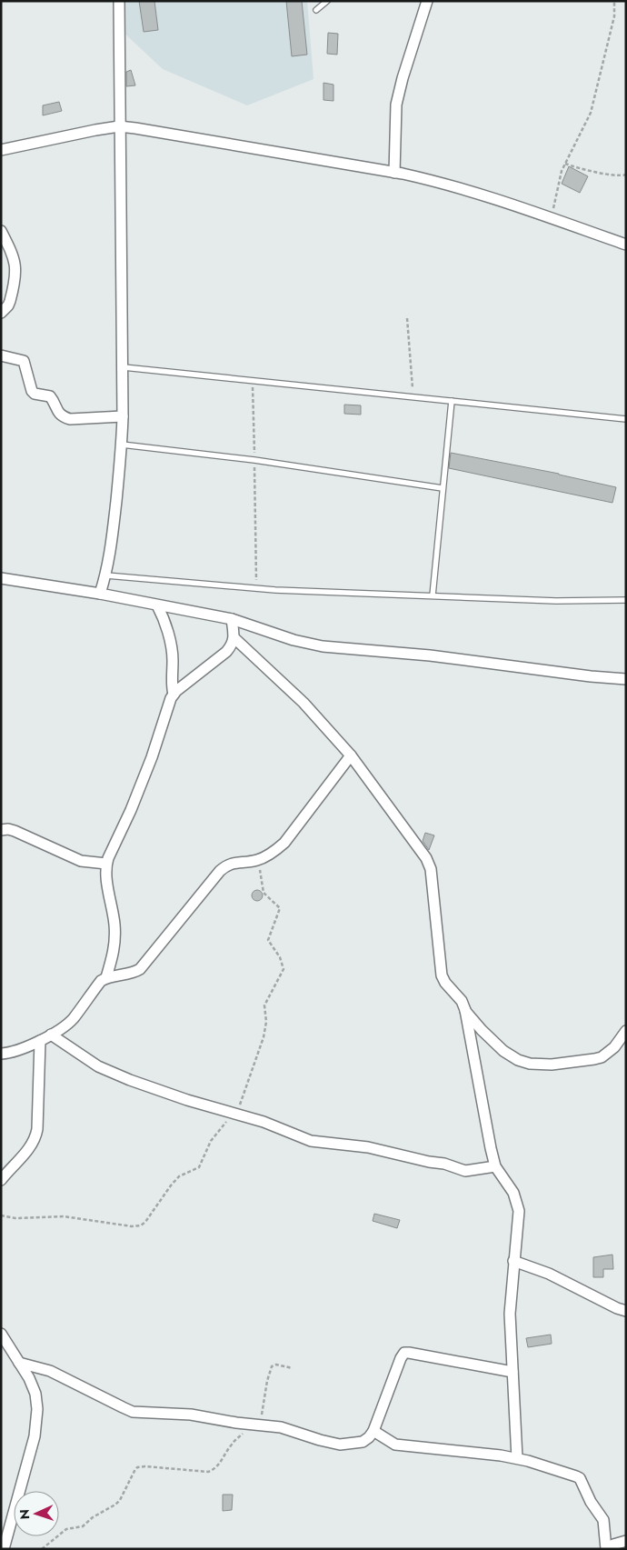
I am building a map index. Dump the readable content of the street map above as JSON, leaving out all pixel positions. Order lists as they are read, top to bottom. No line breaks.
{"north":"left"}
